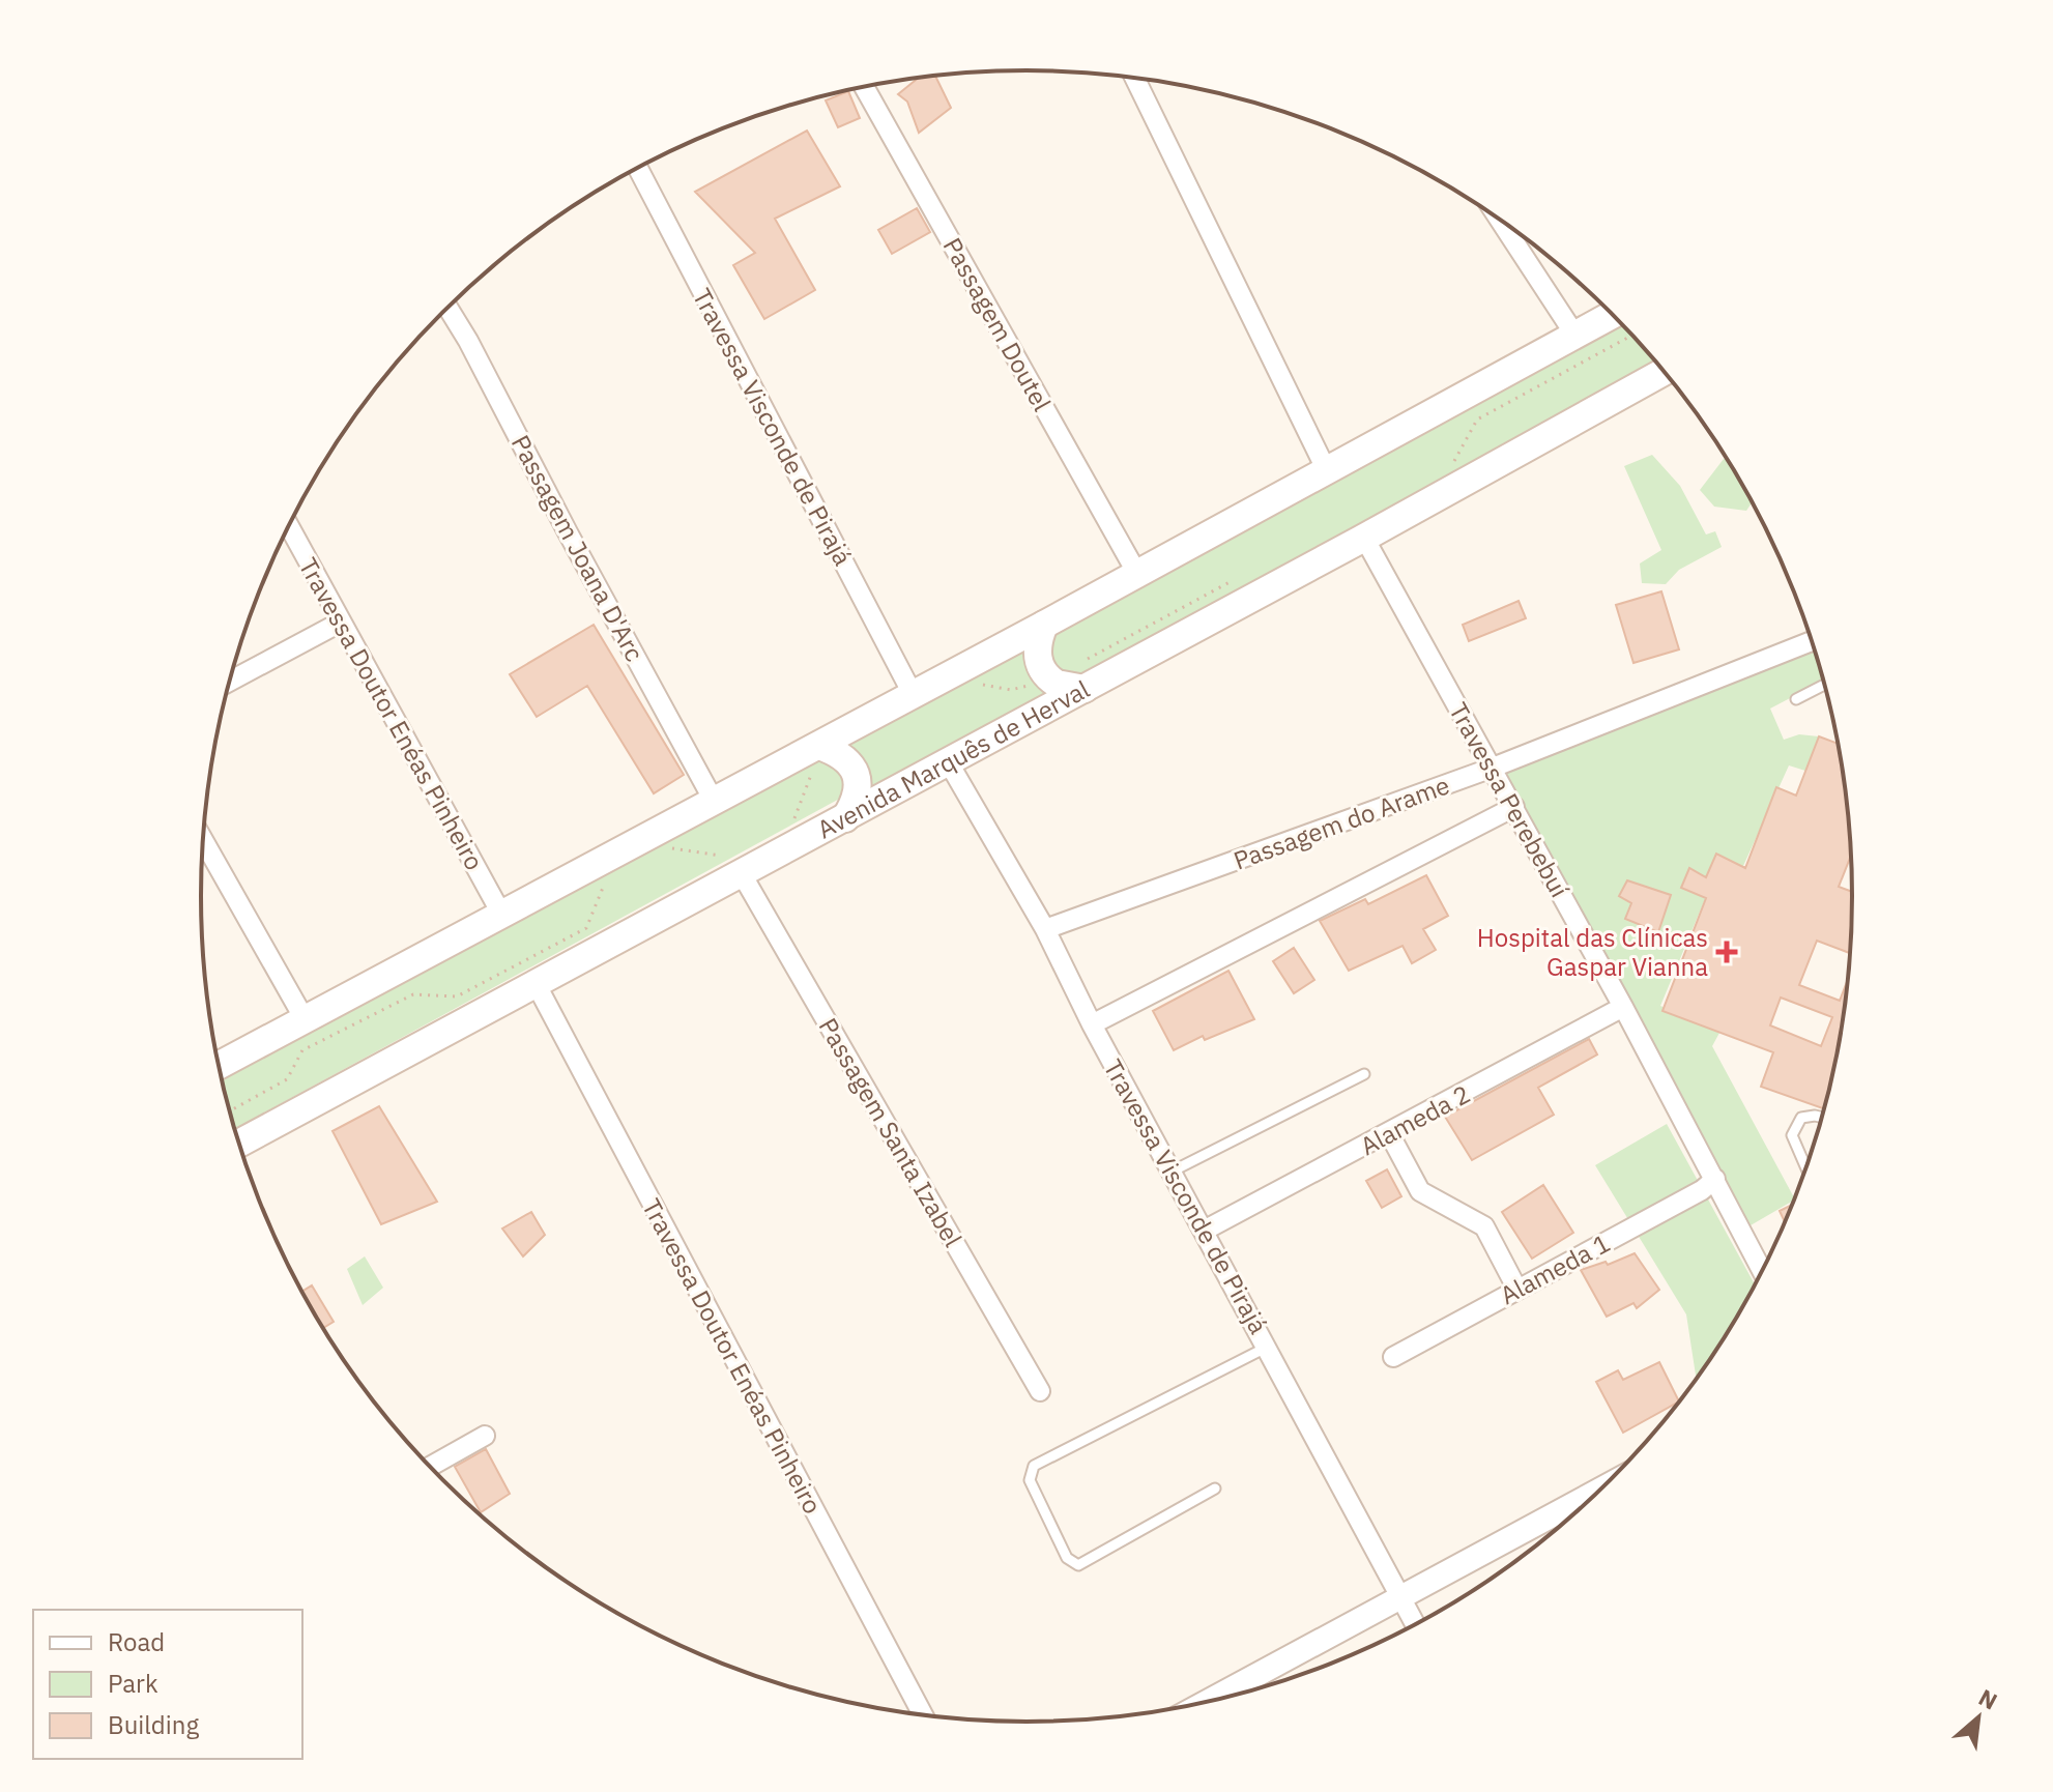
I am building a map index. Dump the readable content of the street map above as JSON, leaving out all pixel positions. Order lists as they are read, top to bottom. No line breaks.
{"streets":{"main road":["Avenida Marquês de Herval"],"street":["Passagem Doutel","Travessa Visconde de Pirajá","Passagem Joana D'Arc","Travessa Doutor Enéas Pinheiro","Travessa Perebebuí","Passagem do Arame","Alameda 2","Passagem Santa Izabel","Alameda 1"]},"crossings":[["Travessa Visconde de Pirajá","Avenida Marquês de Herval"],["Travessa Visconde de Pirajá","Passagem do Arame"],["Travessa Visconde de Pirajá","Alameda 2"],["Travessa Doutor Enéas Pinheiro","Avenida Marquês de Herval"],["Avenida Marquês de Herval","Travessa Perebebuí"],["Avenida Marquês de Herval","Passagem Santa Izabel"],["Travessa Perebebuí","Passagem do Arame"],["Travessa Perebebuí","Alameda 2"],["Travessa Perebebuí","Alameda 1"]],"places":{"health":["Hospital das Clínicas Gaspar Vianna"]},"legend":["Road","Park","Building"],"north":"top right"}
